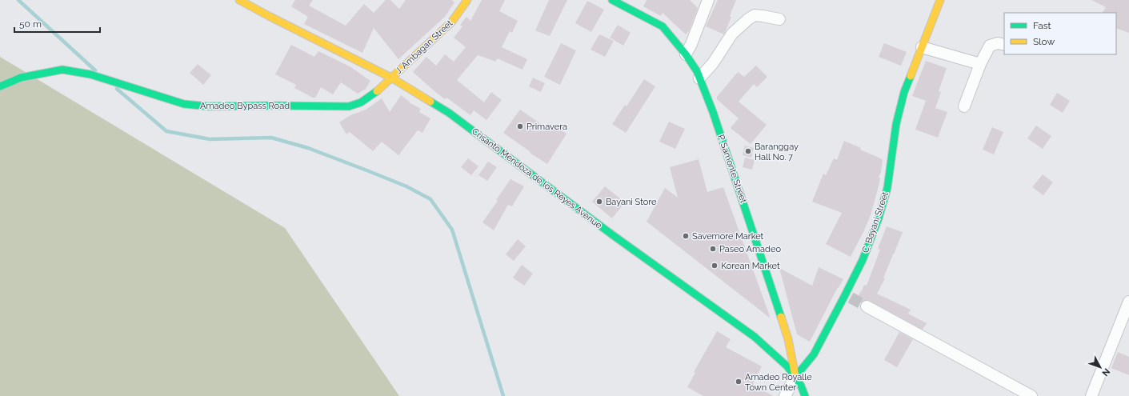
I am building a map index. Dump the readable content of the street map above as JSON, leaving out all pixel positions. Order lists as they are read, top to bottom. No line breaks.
{"streets":{"street":["J. Ambagan Street","Amadeo Bypass Road","P. Samonte Street","Crisanto Mendoza de los Reyes Avenue","C. Bayani Street"]},"crossings":[["J. Ambagan Street","Amadeo Bypass Road"],["J. Ambagan Street","Crisanto Mendoza de los Reyes Avenue"],["Amadeo Bypass Road","Crisanto Mendoza de los Reyes Avenue"],["P. Samonte Street","Crisanto Mendoza de los Reyes Avenue"],["P. Samonte Street","C. Bayani Street"],["Crisanto Mendoza de los Reyes Avenue","C. Bayani Street"]],"places":["Primavera","Baranggay Hall No. 7","Bayani Store","Savemore Market","Paseo Amadeo","Korean Market","Amadeo Royalle Town Center"],"legend":["Fast","Slow"],"scale_bar":"50 m","north":"bottom right"}
